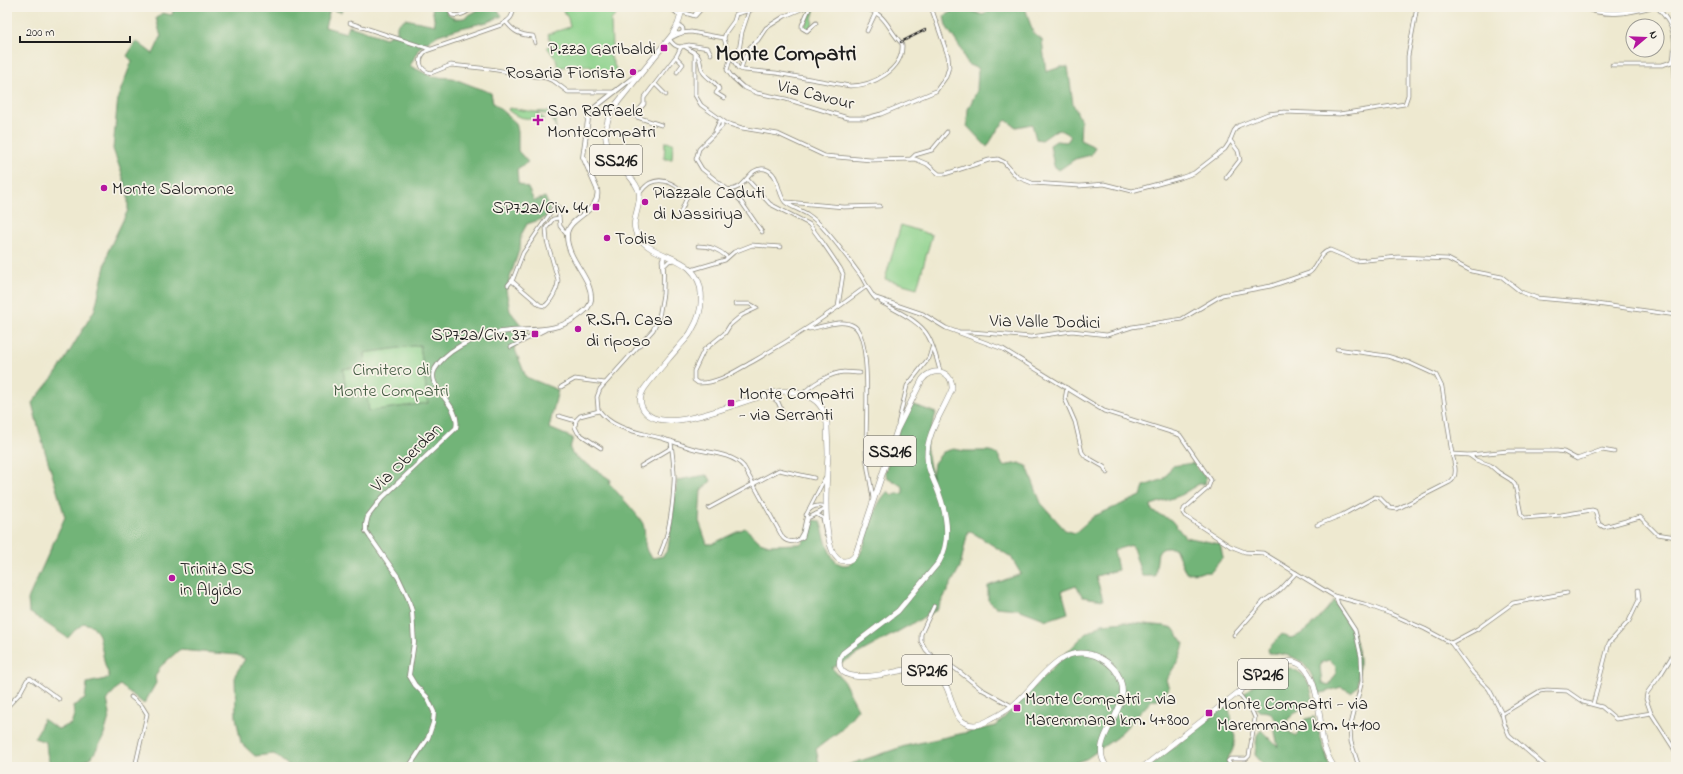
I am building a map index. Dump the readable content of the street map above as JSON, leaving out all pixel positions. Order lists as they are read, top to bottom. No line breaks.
{"streets":{"main road":["SS216","SP216"],"street":["Via Cavour","Via Valle Dodici","Via Oberdan"]},"crossings":[["SS216","SP216"]],"districts":["Monte Compatri"],"parks":["Cimitero di Monte Compatri"],"places":{"transit":["P.zza Garibaldi","SP72a/Civ. 44","SP72a/Civ. 37","Monte Compatri - via Serranti","Monte Compatri - via Maremmana km. 4+800","Monte Compatri - via Maremmana km. 4+100"],"other":["Rosaria Fiorista","Monte Salomone","Piazzale Caduti di Nassiriya","Todis","R.S.A. Casa di riposo","Trinità SS in Algido"],"health":["San Raffaele Montecompatri"]},"scale_bar":"200 m","north":"right"}
